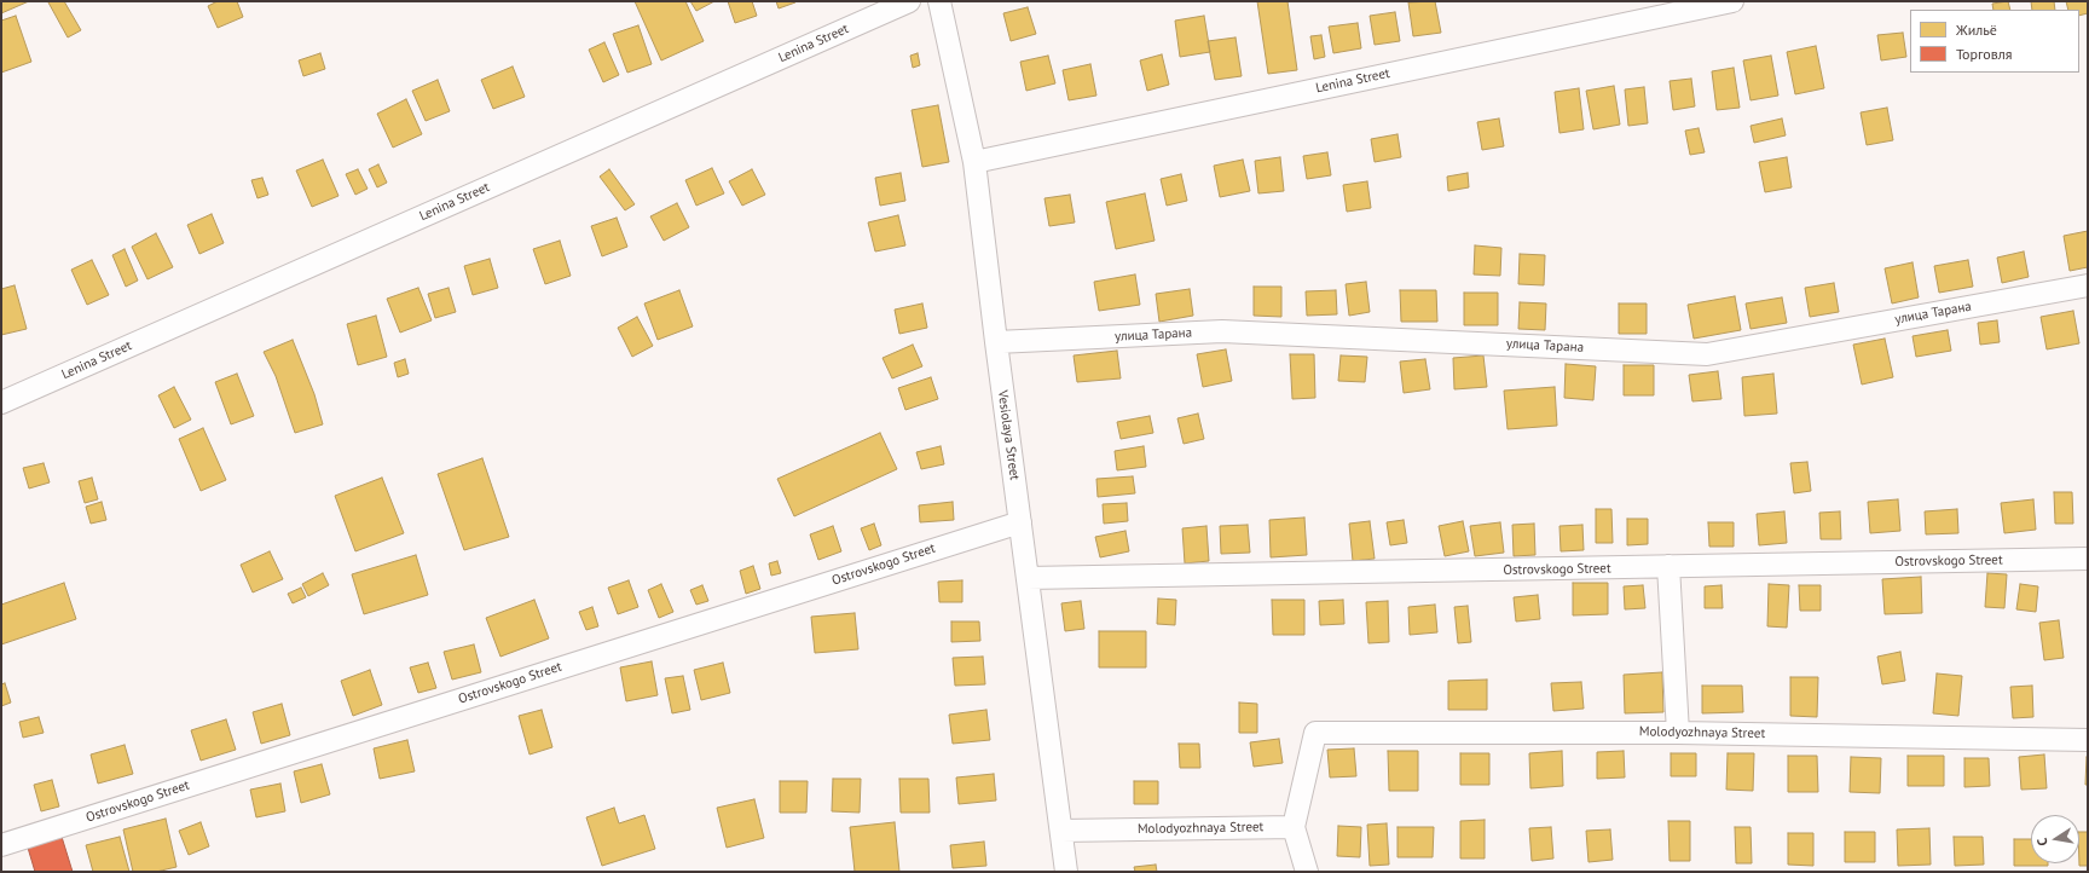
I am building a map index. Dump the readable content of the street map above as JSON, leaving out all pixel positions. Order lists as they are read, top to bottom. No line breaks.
{"streets":{"street":["Lenina Street","улица Тарана","Vesiolaya Street","Ostrovskogo Street","Molodyozhnaya Street"]},"crossings":[["Lenina Street","Vesiolaya Street"],["улица Тарана","Vesiolaya Street"],["Vesiolaya Street","Ostrovskogo Street"],["Vesiolaya Street","Molodyozhnaya Street"]],"legend":["Жильё","Торговля"],"north":"left"}
